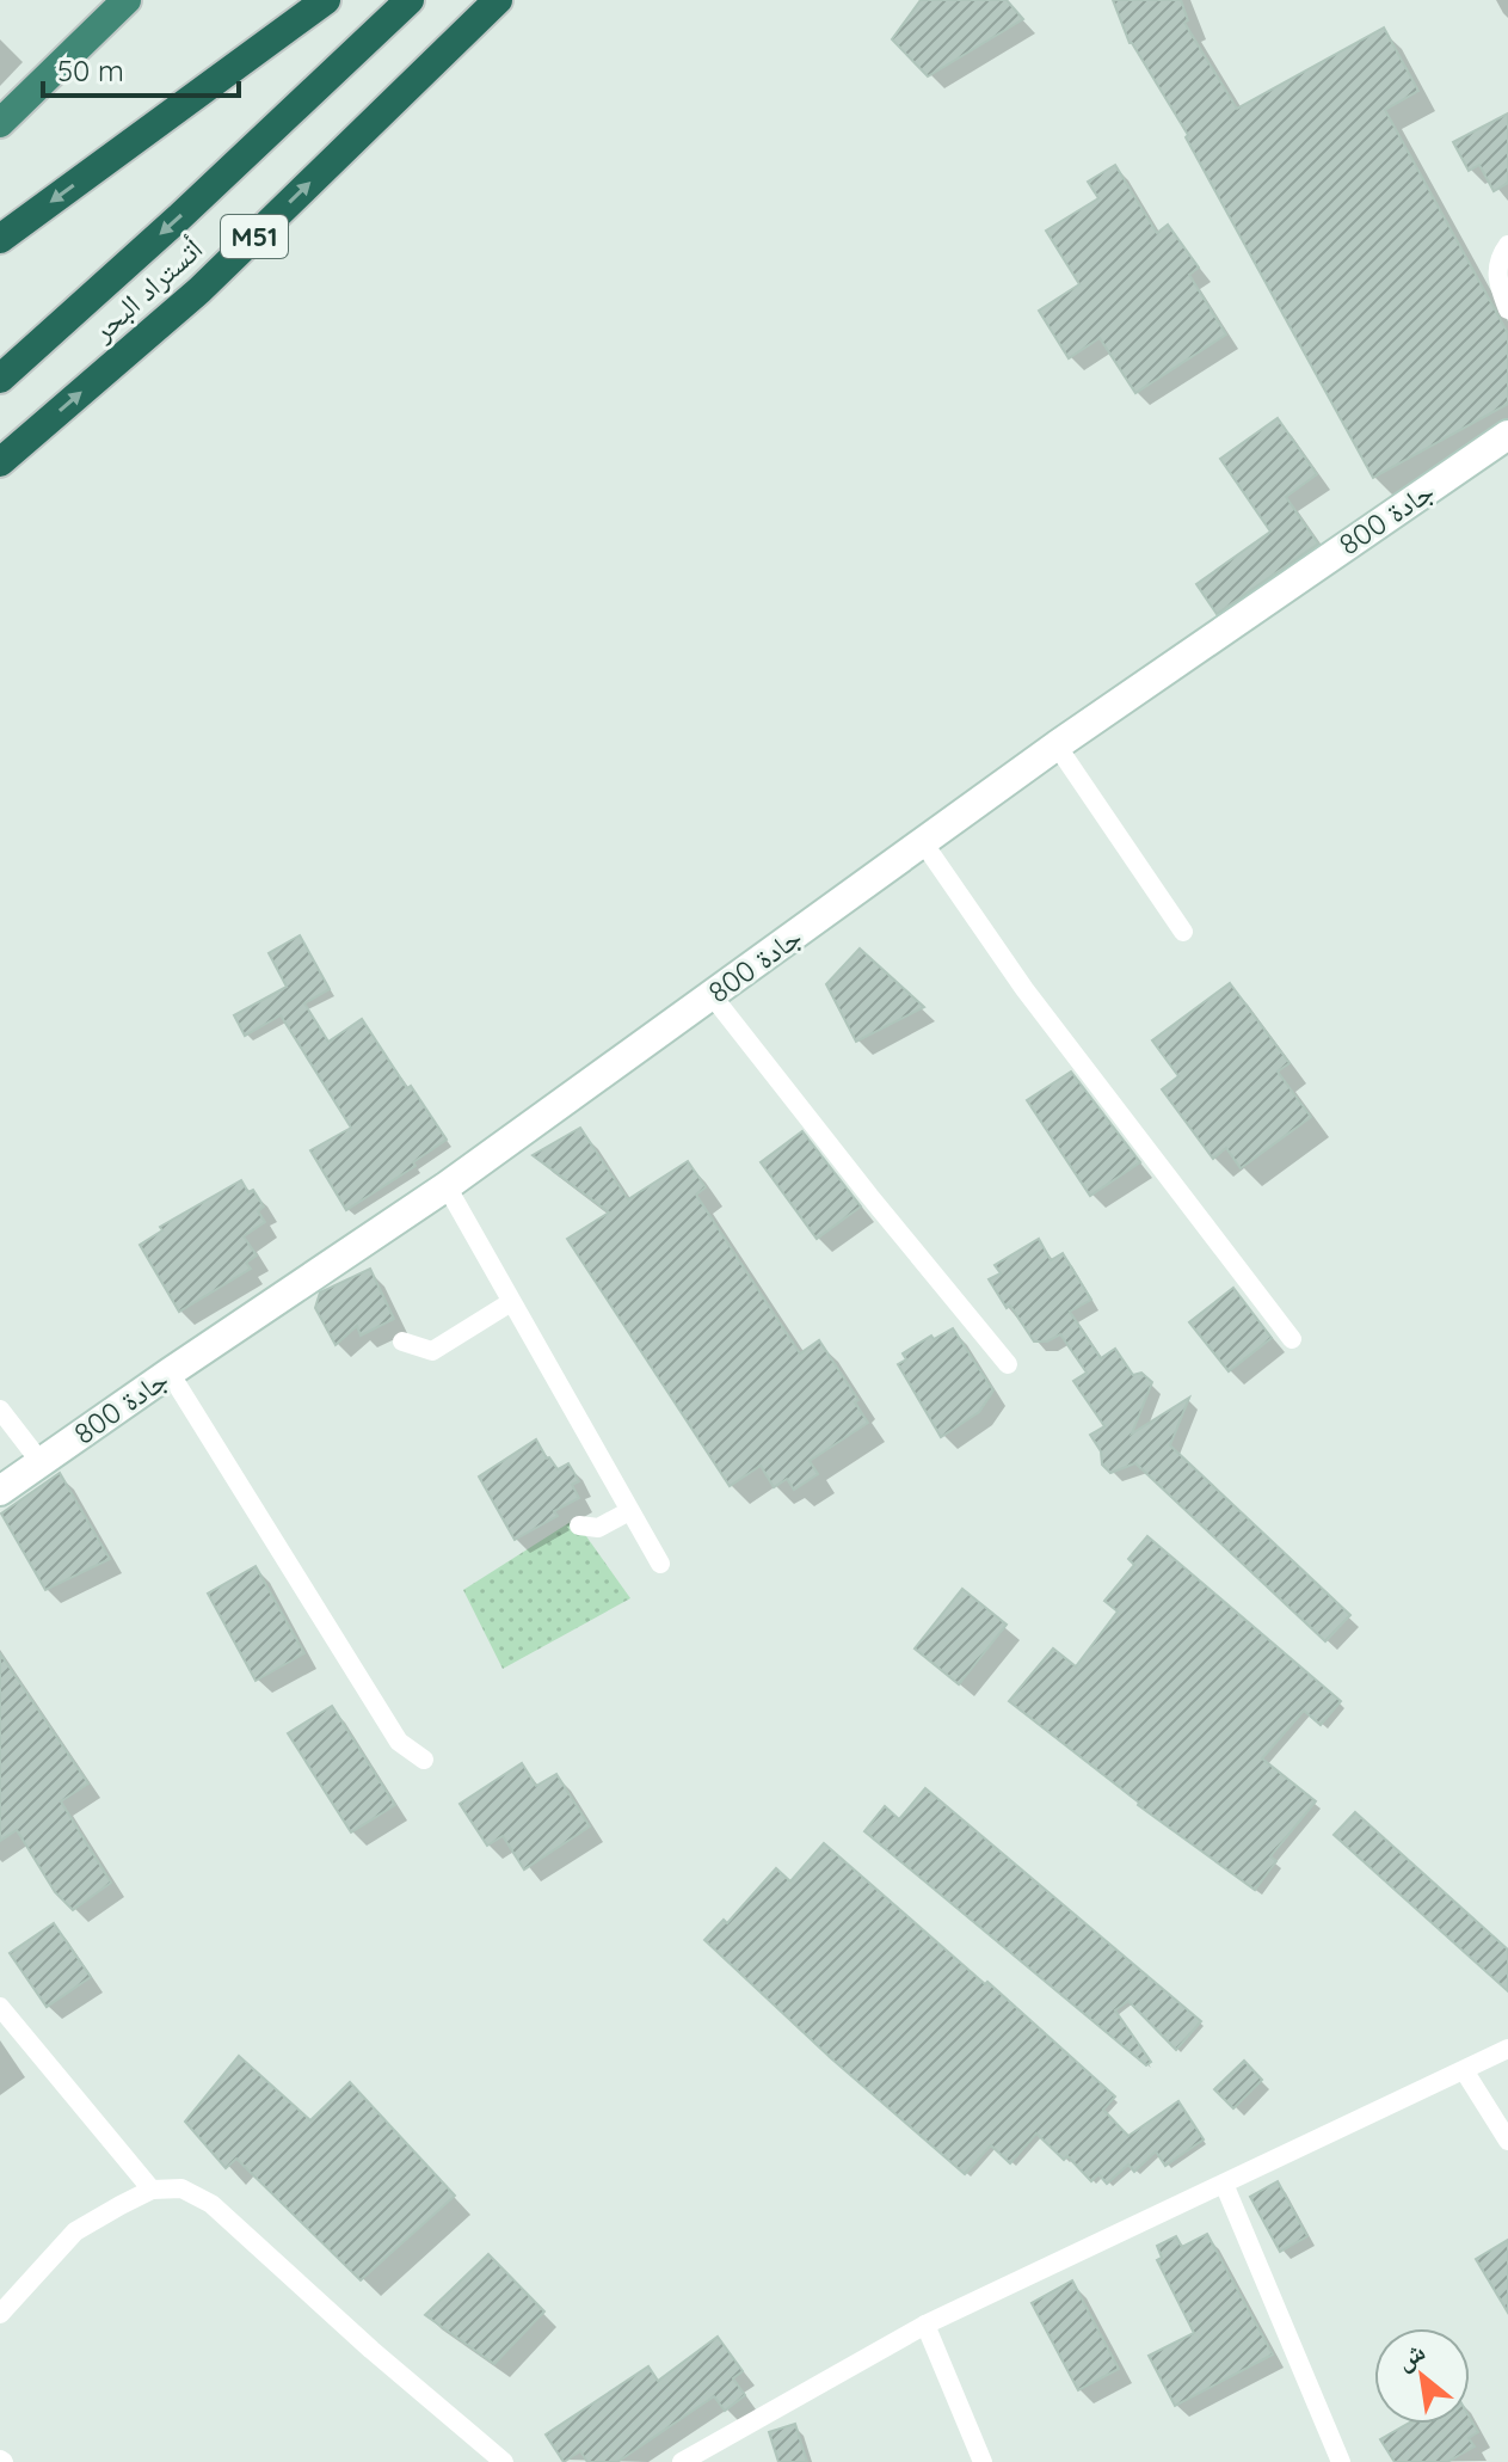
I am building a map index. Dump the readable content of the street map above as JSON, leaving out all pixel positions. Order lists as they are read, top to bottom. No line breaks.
{"streets":{"highway":["M51","أتستراد البحر"],"main road":["جادة 800"]},"scale_bar":"50 m","north":"top left"}
